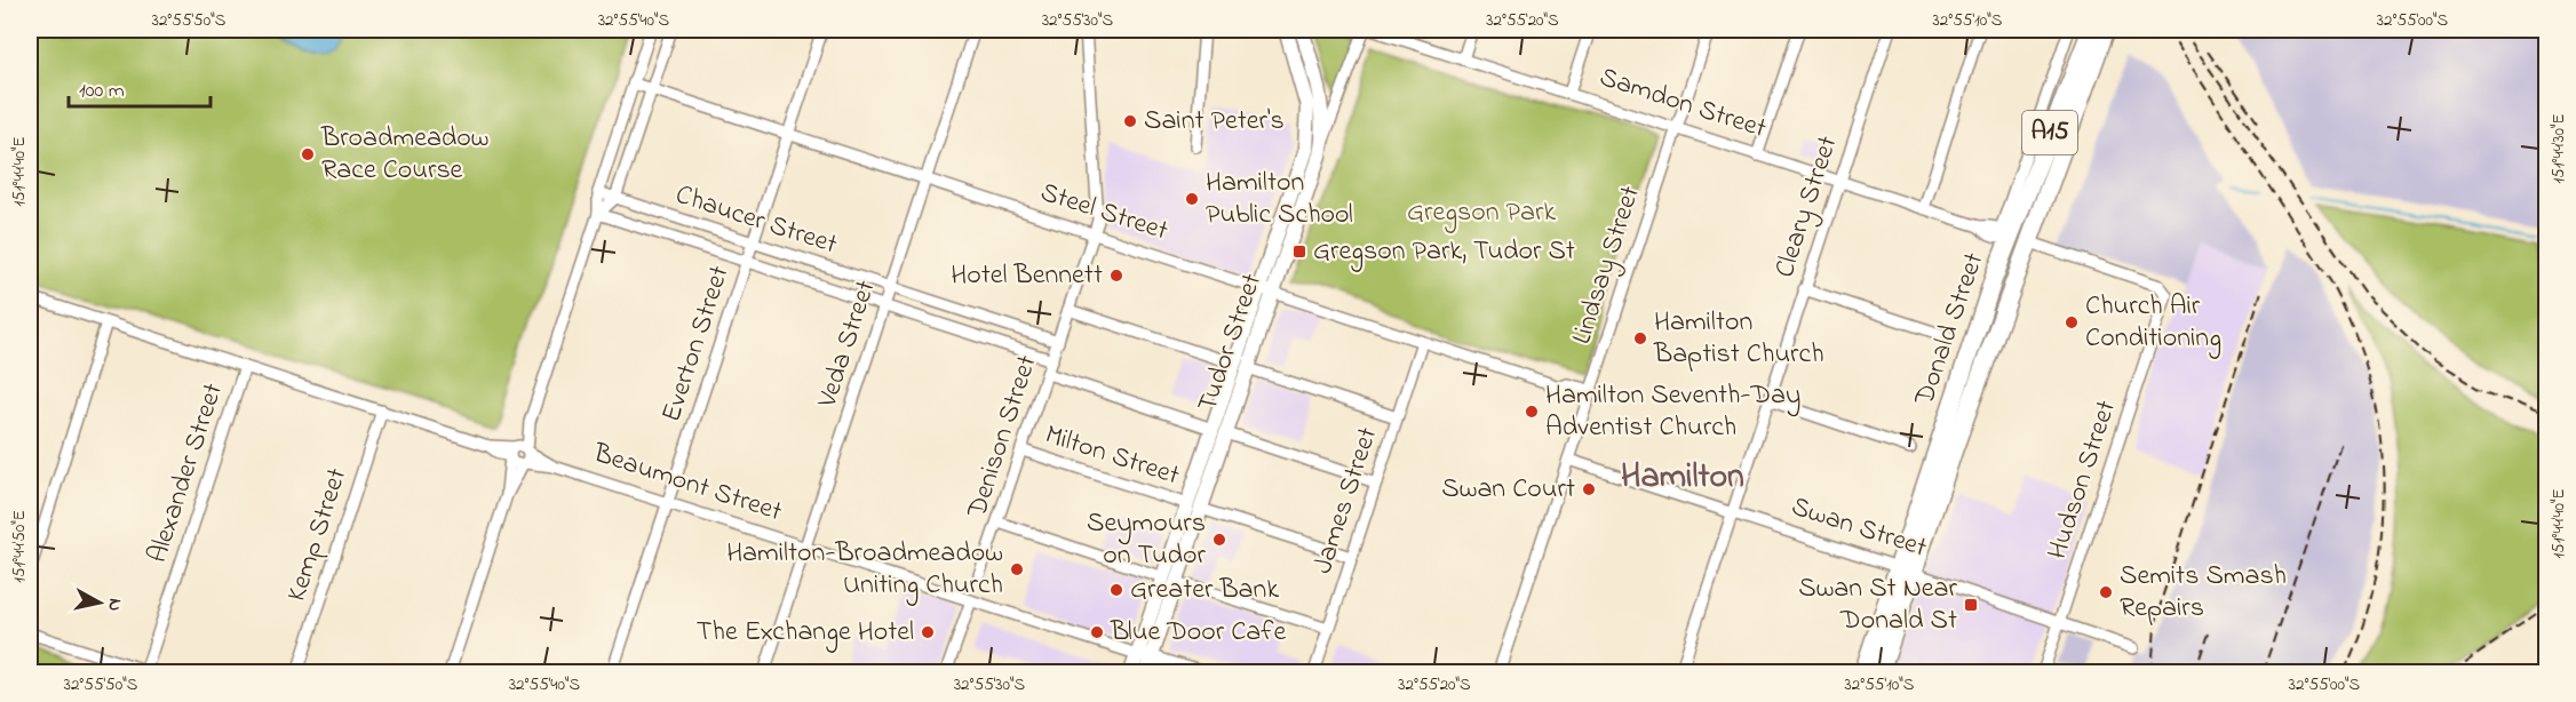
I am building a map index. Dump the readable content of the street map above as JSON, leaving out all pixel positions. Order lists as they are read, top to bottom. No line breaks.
{"streets":{"highway":["Samdon Street","A15","Donald Street"],"main road":["Tudor Street","Beaumont Street"],"street":["Cleary Street","Steel Street","Chaucer Street","Lindsay Street","Everton Street","Veda Street","Denison Street","Milton Street","Alexander Street","Hudson Street","James Street","Swan Street","Kemp Street"]},"crossings":[["Samdon Street","A15"],["Samdon Street","Cleary Street"],["Samdon Street","Lindsay Street"],["Samdon Street","Donald Street"],["Samdon Street","Hudson Street"],["A15","Donald Street"],["Cleary Street","Swan Street"],["Steel Street","Lindsay Street"],["Steel Street","Tudor Street"],["Steel Street","Everton Street"],["Steel Street","Veda Street"],["Steel Street","Denison Street"],["Steel Street","James Street"],["Chaucer Street","Everton Street"],["Chaucer Street","Veda Street"],["Chaucer Street","Denison Street"],["Lindsay Street","Swan Street"],["Donald Street","Swan Street"],["Tudor Street","Milton Street"],["Tudor Street","Beaumont Street"],["Everton Street","Beaumont Street"],["Veda Street","Beaumont Street"],["Denison Street","Milton Street"],["Milton Street","James Street"],["Hudson Street","Swan Street"]],"districts":["Hamilton"],"parks":["Gregson Park"],"places":{"other":["Saint Peter's","Broadmeadow Race Course","Hamilton Public School","Hotel Bennett","Church Air Conditioning","Hamilton Baptist Church","Hamilton Seventh-Day Adventist Church","Swan Court","Seymours on Tudor","Hamilton-Broadmeadow Uniting Church","Greater Bank","Semits Smash Repairs","The Exchange Hotel","Blue Door Cafe"],"transit":["Gregson Park, Tudor St","Swan St Near Donald St"]},"scale_bar":"100 m","north":"right","coordinates":["32°55'50\"S","32°55'40\"S","32°55'30\"S","32°55'20\"S","32°55'10\"S","32°55'00\"S","151°44'30\"E","151°44'40\"E","151°44'50\"E"]}
